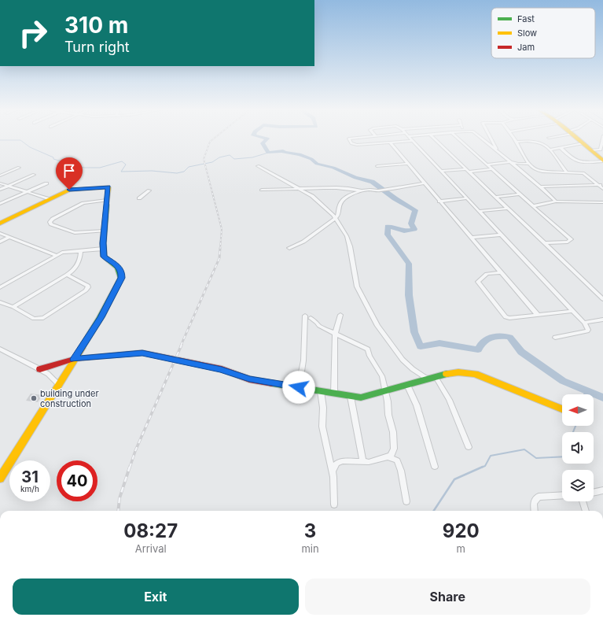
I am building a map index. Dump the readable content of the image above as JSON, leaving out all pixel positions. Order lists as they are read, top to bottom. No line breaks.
{"places":["building under construction"],"legend":["Fast","Slow","Jam"],"north":"left","page":{"turn":["310 m","Turn right"],"speed":"31 km/h","limit":"40","eta":["08:27","Arrival","3","min","920","m"],"buttons":["Exit","Share"]}}
